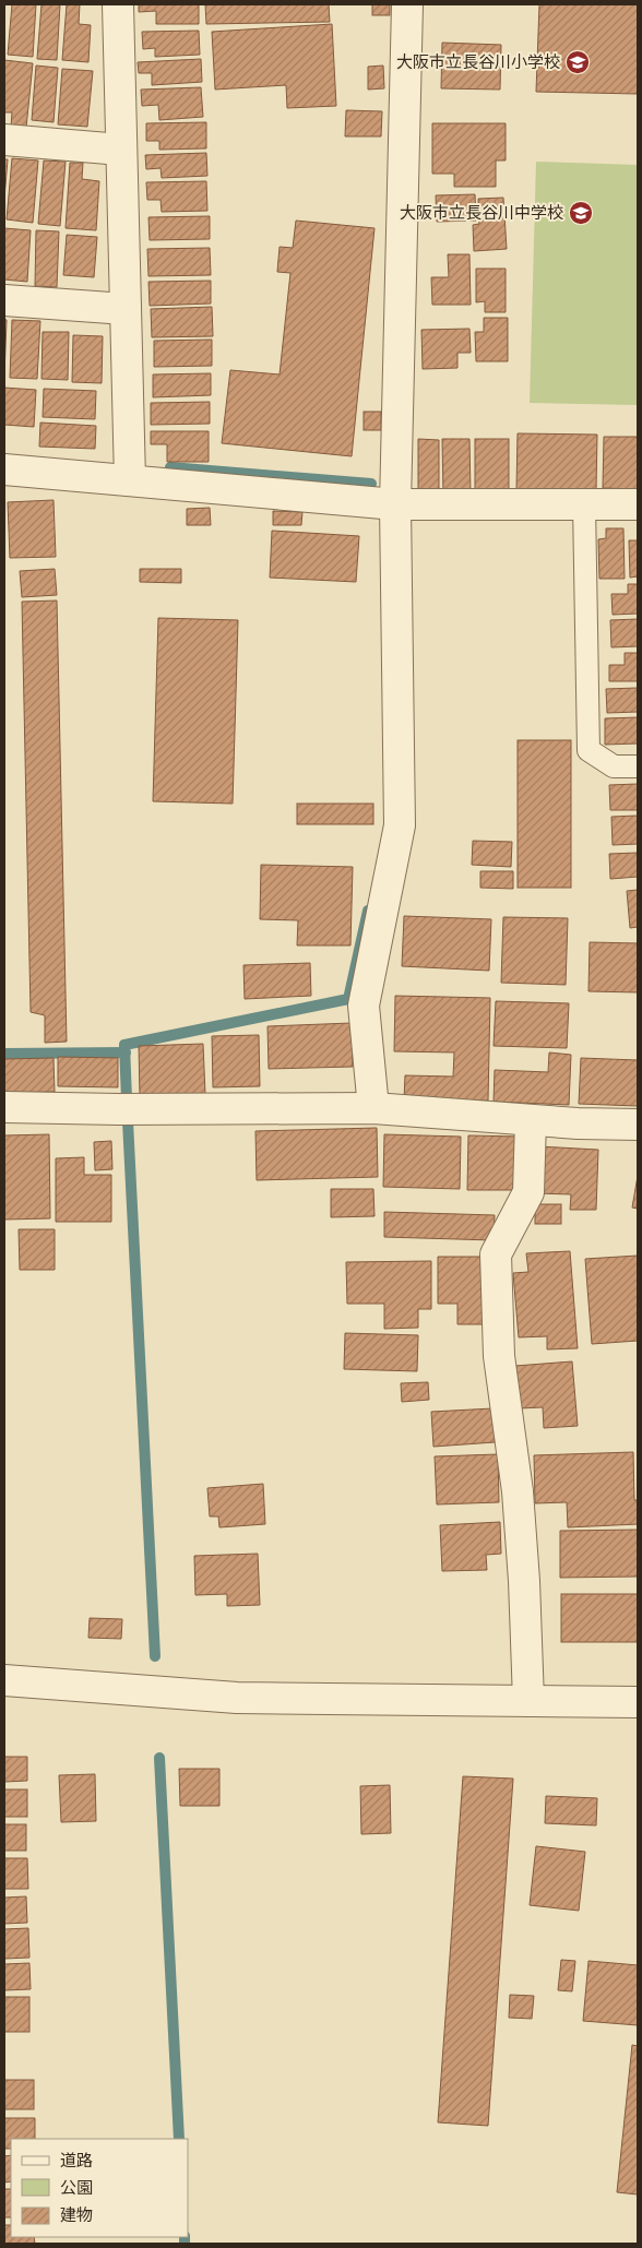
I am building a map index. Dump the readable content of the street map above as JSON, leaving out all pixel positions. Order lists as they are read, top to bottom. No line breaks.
{"places":{"school or university":["大阪市立長谷川小学校","大阪市立長谷川中学校"]},"legend":["道路","公園","建物"]}
